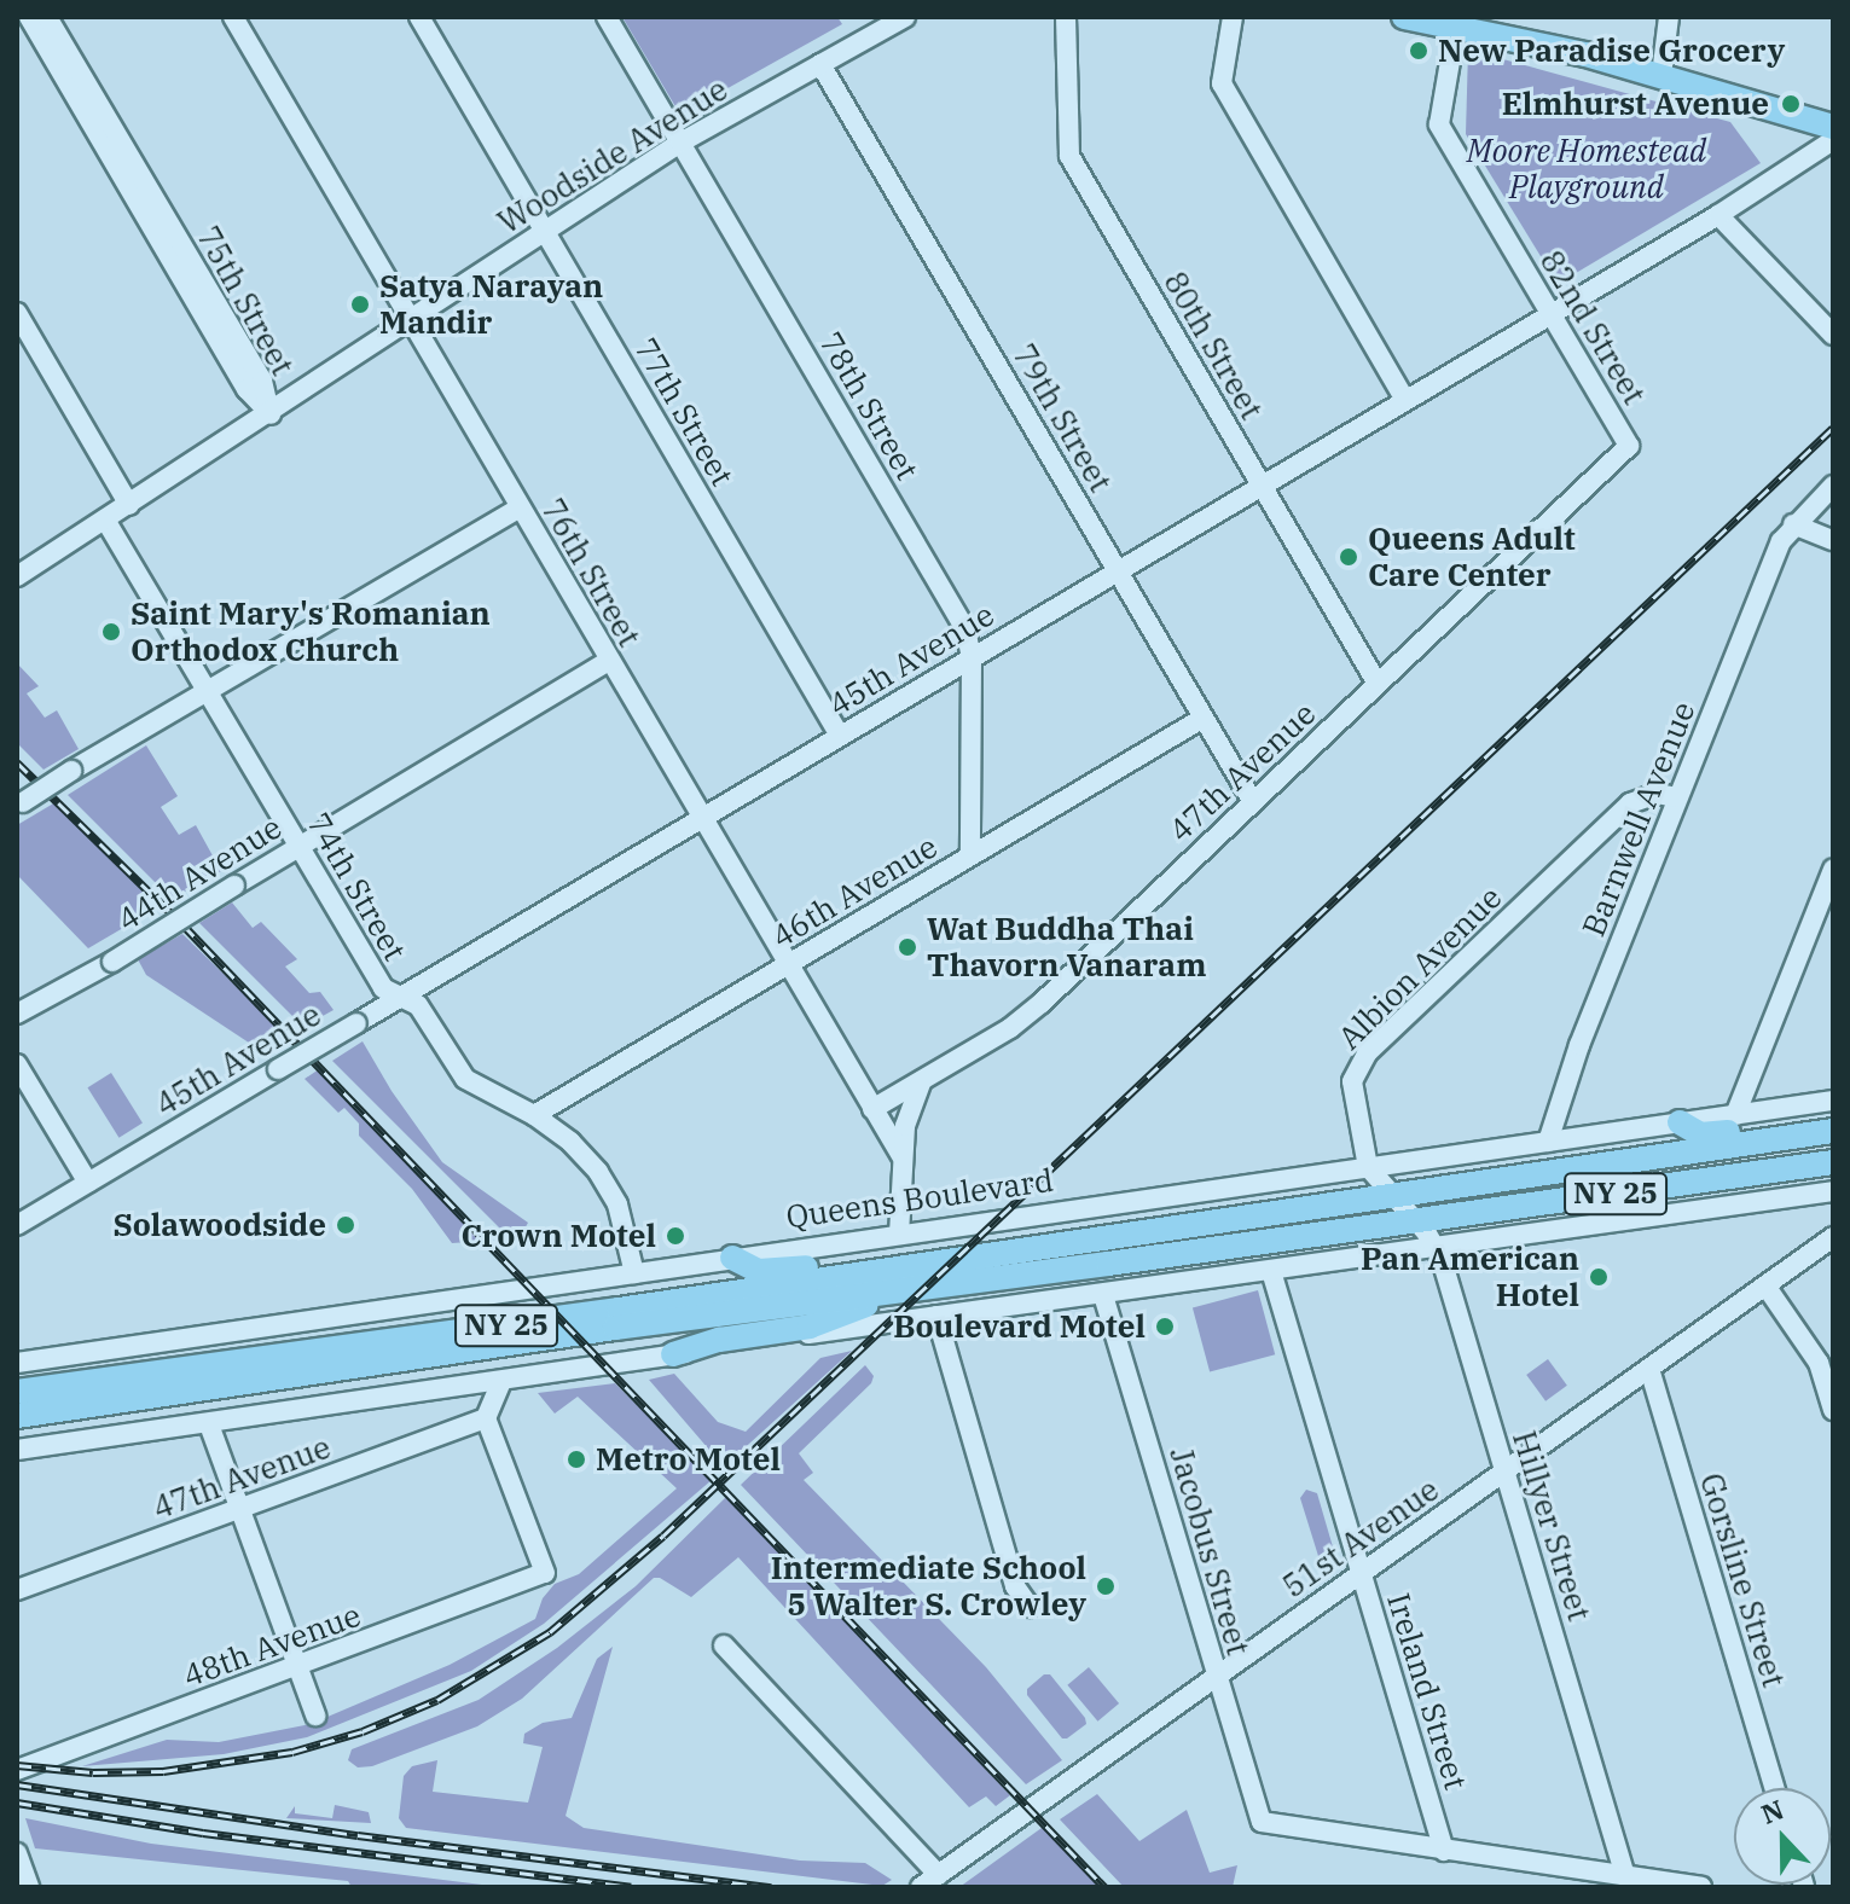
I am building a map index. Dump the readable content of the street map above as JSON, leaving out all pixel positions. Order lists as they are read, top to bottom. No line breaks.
{"streets":{"main road":["NY 25","Queens Boulevard"],"street":["Woodside Avenue","75th Street","82nd Street","80th Street","78th Street","77th Street","79th Street","76th Street","45th Avenue","47th Avenue","Barnwell Avenue","44th Avenue","74th Street","46th Avenue","Albion Avenue","Hillyer Street","51st Avenue","Jacobus Street","Gorsline Street","48th Avenue","Ireland Street"]},"crossings":[["Woodside Avenue","75th Street"],["Woodside Avenue","78th Street"],["Woodside Avenue","77th Street"],["Woodside Avenue","79th Street"],["Woodside Avenue","76th Street"],["Woodside Avenue","74th Street"],["82nd Street","45th Avenue"],["82nd Street","47th Avenue"],["80th Street","45th Avenue"],["80th Street","47th Avenue"],["78th Street","45th Avenue"],["78th Street","46th Avenue"],["77th Street","45th Avenue"],["79th Street","45th Avenue"],["79th Street","47th Avenue"],["79th Street","46th Avenue"],["76th Street","45th Avenue"],["76th Street","47th Avenue"],["76th Street","44th Avenue"],["76th Street","46th Avenue"],["45th Avenue","74th Street"],["47th Avenue","48th Avenue"],["Barnwell Avenue","Albion Avenue"],["Barnwell Avenue","Queens Boulevard"],["44th Avenue","74th Street"],["74th Street","46th Avenue"],["74th Street","Queens Boulevard"],["Albion Avenue","Queens Boulevard"],["Albion Avenue","Hillyer Street"],["Queens Boulevard","Hillyer Street"],["Hillyer Street","51st Avenue"],["51st Avenue","Jacobus Street"],["51st Avenue","Gorsline Street"],["51st Avenue","Ireland Street"],["Jacobus Street","Ireland Street"]],"parks":["Moore Homestead Playground"],"places":["New Paradise Grocery","Elmhurst Avenue","Satya Narayan Mandir","Queens Adult Care Center","Saint Mary's Romanian Orthodox Church","Wat Buddha Thai Thavorn Vanaram","Solawoodside","Crown Motel","Pan American Hotel","Boulevard Motel","Metro Motel","Intermediate School 5 Walter S. Crowley"],"north":"top"}
